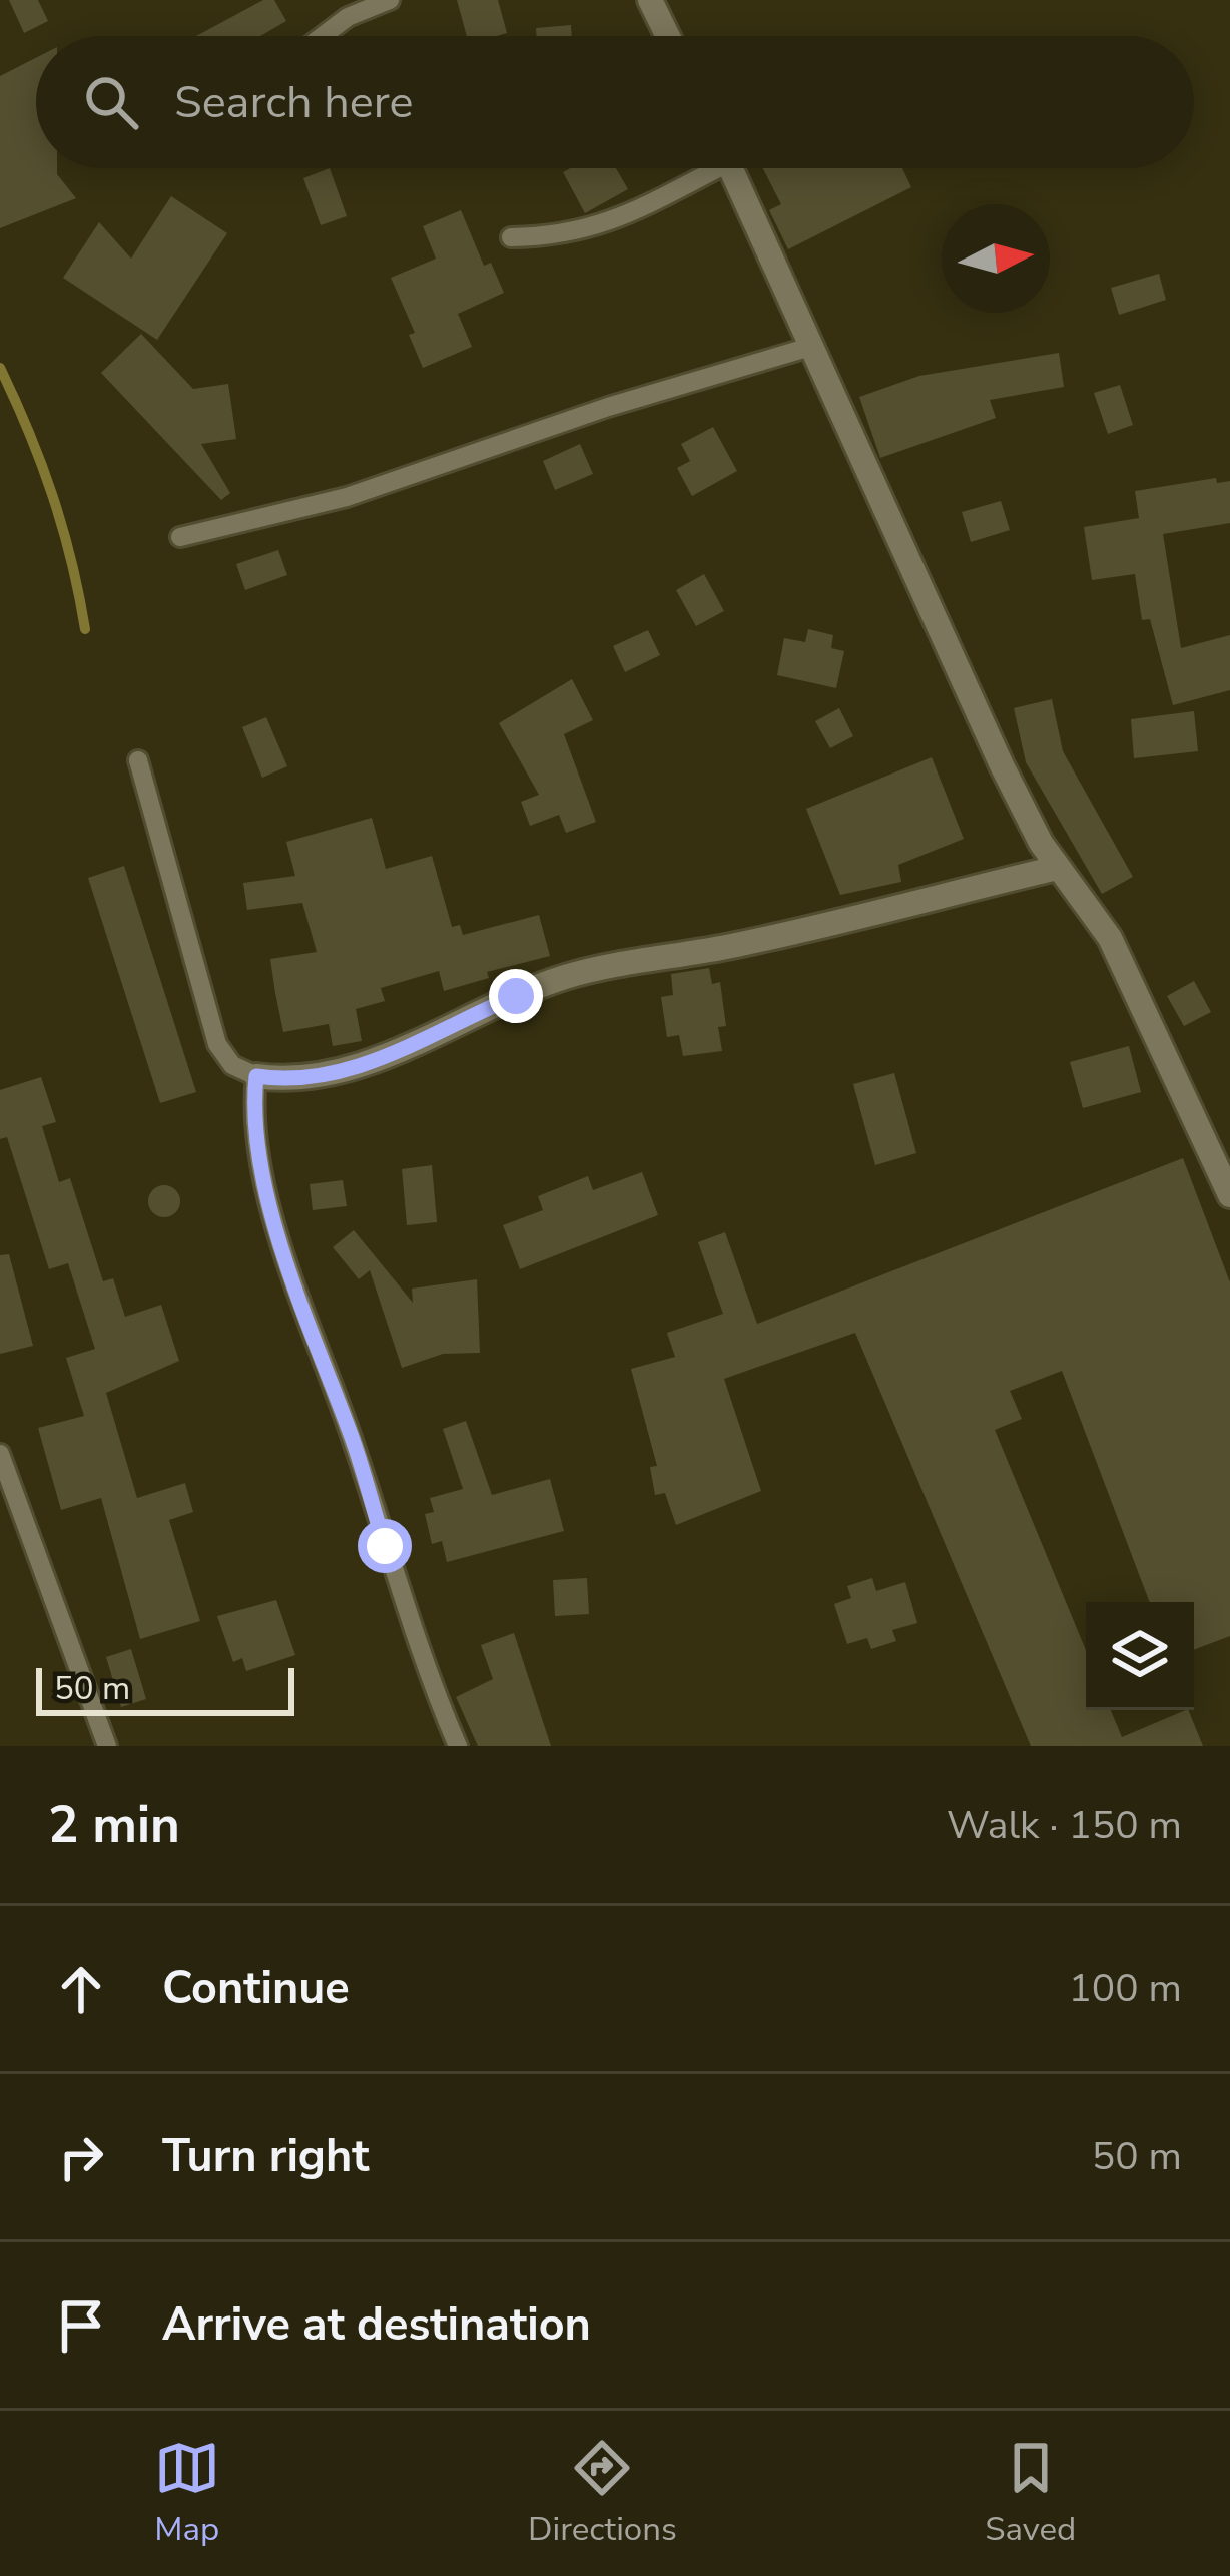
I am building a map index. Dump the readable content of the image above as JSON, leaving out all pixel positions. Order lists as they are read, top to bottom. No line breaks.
{"scale_bar":"50 m","north":"right","page":{"search":"Search here","scale":"50 m","heading":["2 min","Walk · 150 m"],"list":[["Continue","100 m"],["Turn right","50 m"],"Arrive at destination"],"nav":["Map","Directions","Saved"]}}
